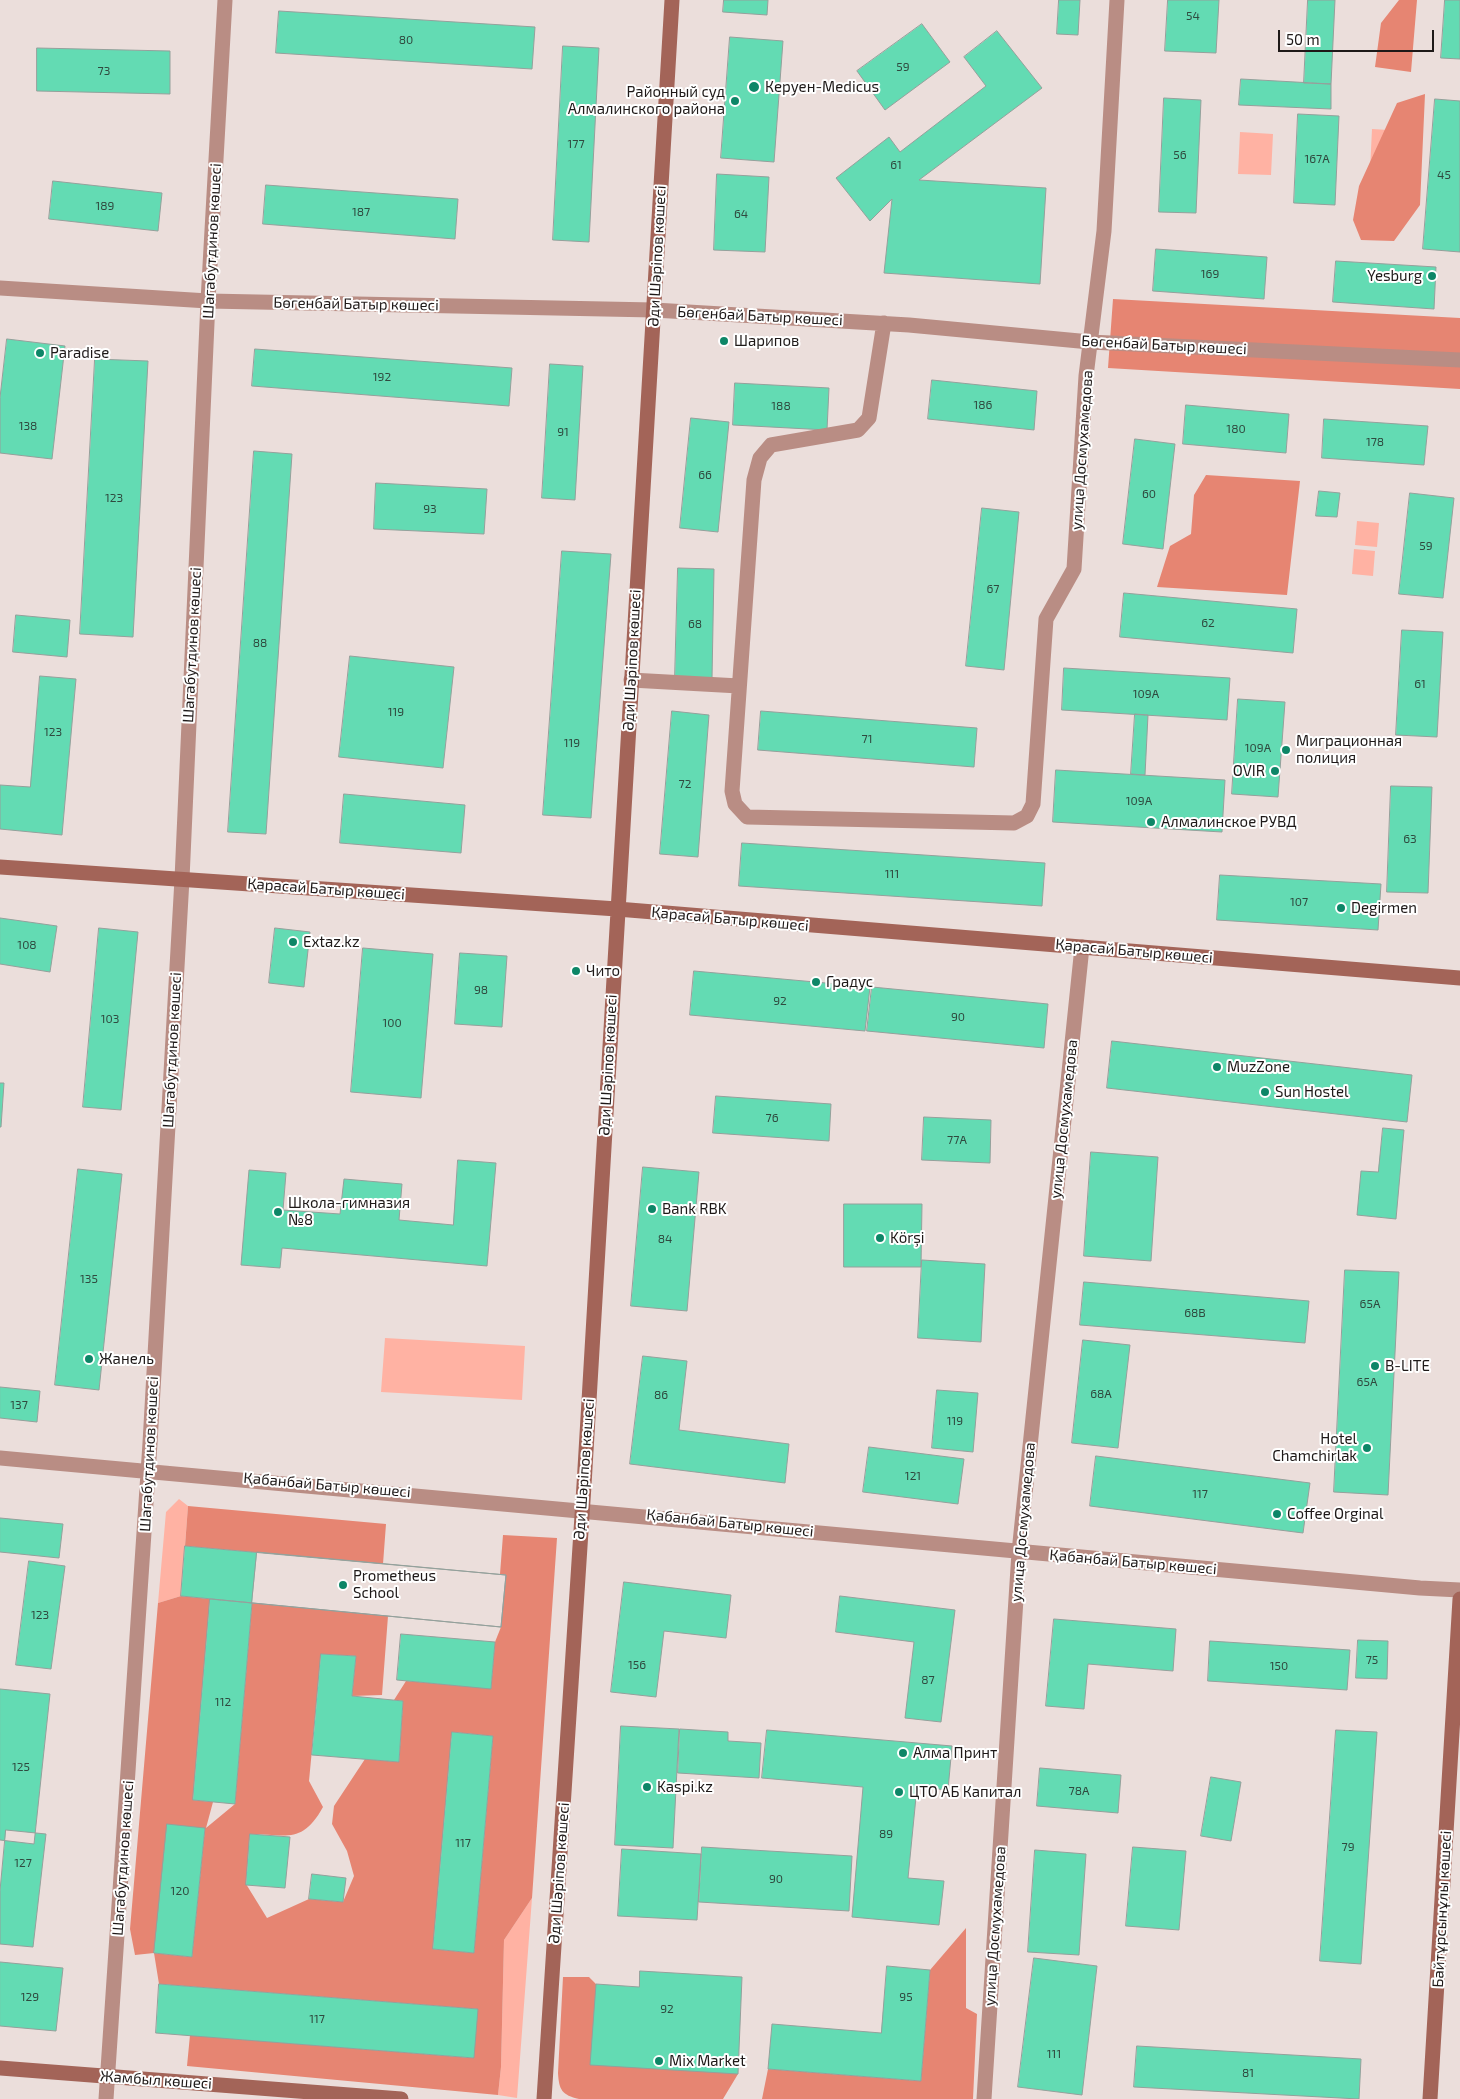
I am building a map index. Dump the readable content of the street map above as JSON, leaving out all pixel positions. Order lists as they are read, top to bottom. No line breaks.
{"streets":{"street":["Шагабутдинов көшесі","Әди Шәріпов көшесі","Бөгенбай Батыр көшесі","улица Досмухамедова","Қарасай Батыр көшесі","Қабанбай Батыр көшесі","Байтұрсынұлы көшесі","Жамбыл көшесі"]},"crossings":[["Шагабутдинов көшесі","Бөгенбай Батыр көшесі"],["Шагабутдинов көшесі","Қарасай Батыр көшесі"],["Шагабутдинов көшесі","Қабанбай Батыр көшесі"],["Шагабутдинов көшесі","Жамбыл көшесі"],["Әди Шәріпов көшесі","Бөгенбай Батыр көшесі"],["Әди Шәріпов көшесі","Қарасай Батыр көшесі"],["Әди Шәріпов көшесі","Қабанбай Батыр көшесі"],["Бөгенбай Батыр көшесі","улица Досмухамедова"],["улица Досмухамедова","Қарасай Батыр көшесі"],["улица Досмухамедова","Қабанбай Батыр көшесі"]],"places":["Керуен-Medicus","Районный суд Алмалинского района","Yesburg","Шарипов","Paradise","Миграционная полиция","OVIR","Алмалинское РУВД","Degirmen","Extaz.kz","Чито","Градус","MuzZone","Sun Hostel","Bank RBK","Школа-гимназия №8","Körşi","Жанель","B-LITE","Hotel Chamchirlak","Coffee Orginal","Prometheus School","Алма Принт","Kaspi.kz","ЦТО АБ Капитал","Mix Market"],"house_numbers":["54","80","59","73","177","56","167А","61","45","189","187","64","169","192","186","188","138","180","91","178","66","60","123","93","59","67","62","68","88","61","109А","119","123","71","119","109А","72","109А","63","111","107","108","98","92","90","103","100","76","77А","84","135","65А","68В","65А","68А","86","137","119","121","117","123","75","156","150","87","112","125","78А","89","117","79","127","90","120","129","95","92","117","111","81"],"scale_bar":"50 m"}
